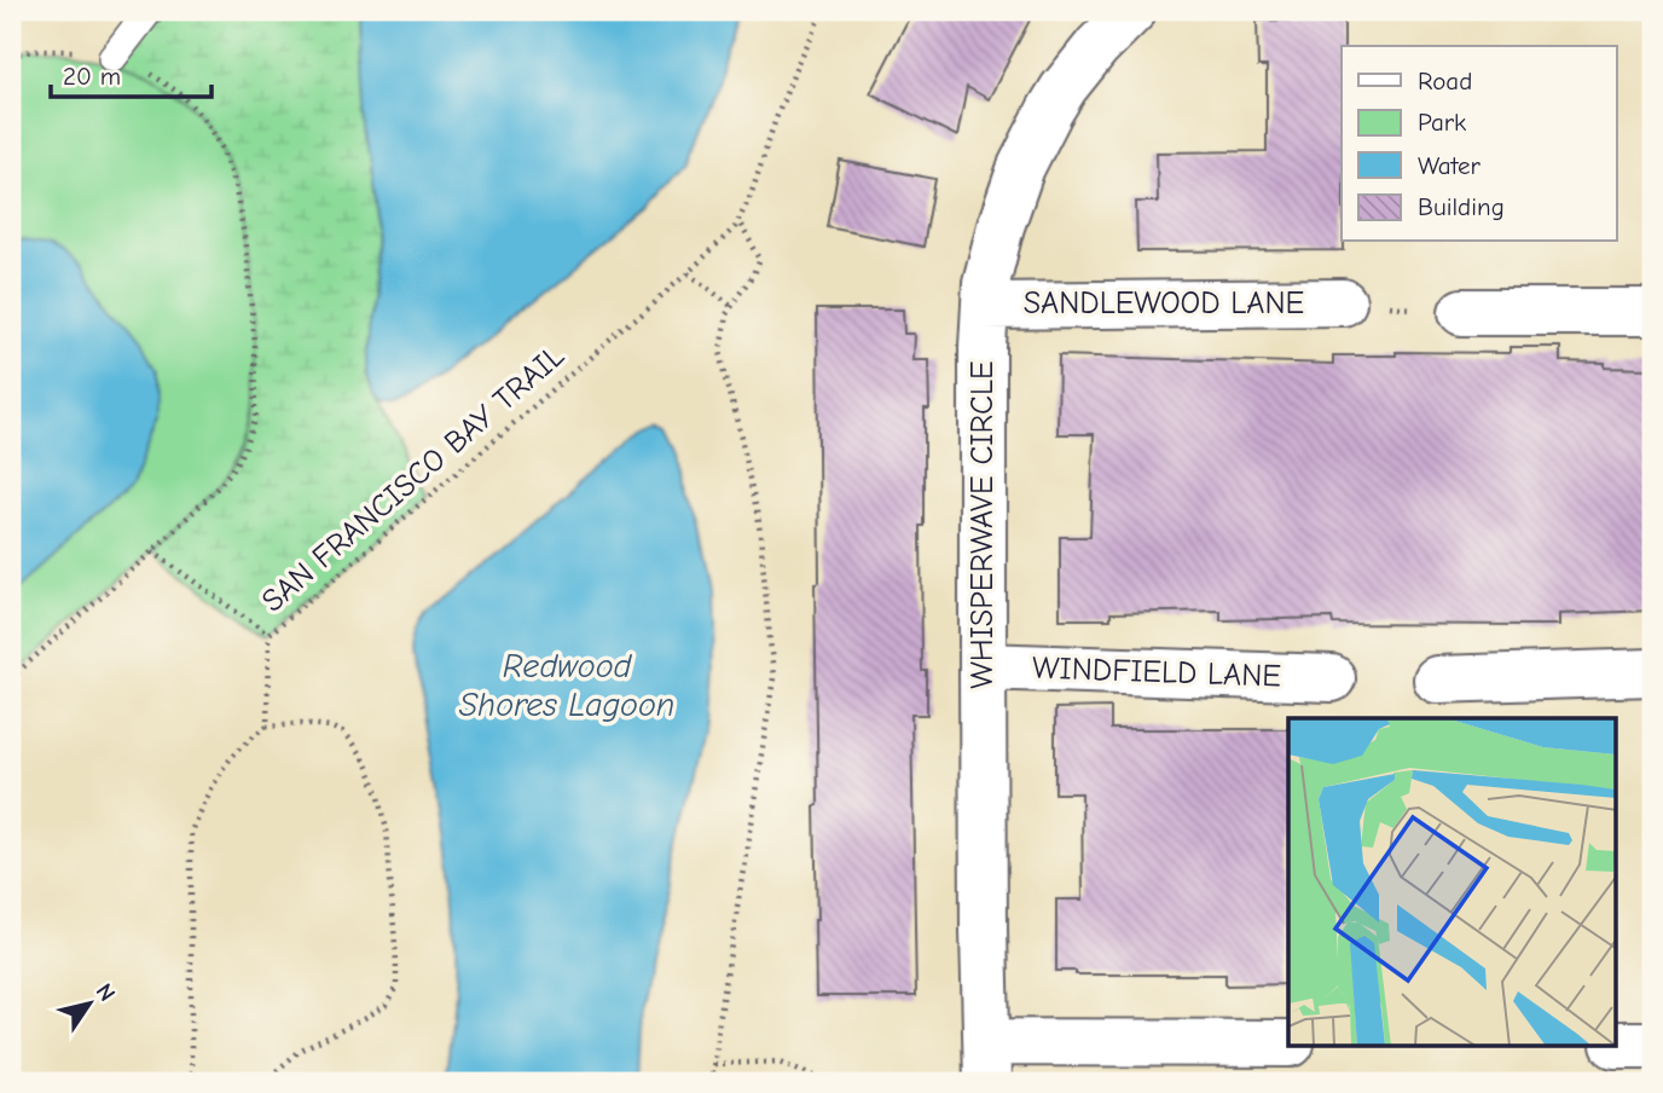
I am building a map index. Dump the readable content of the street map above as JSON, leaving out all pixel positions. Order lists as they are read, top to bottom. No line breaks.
{"streets":{"street":["SANDLEWOOD LANE","WHISPERWAVE CIRCLE","WINDFIELD LANE"],"path":["SAN FRANCISCO BAY TRAIL"]},"crossings":[["SANDLEWOOD LANE","WHISPERWAVE CIRCLE"],["WHISPERWAVE CIRCLE","WINDFIELD LANE"]],"water":["Redwood Shores Lagoon"],"legend":["Road","Park","Water","Building"],"scale_bar":"20 m","north":"top right"}
